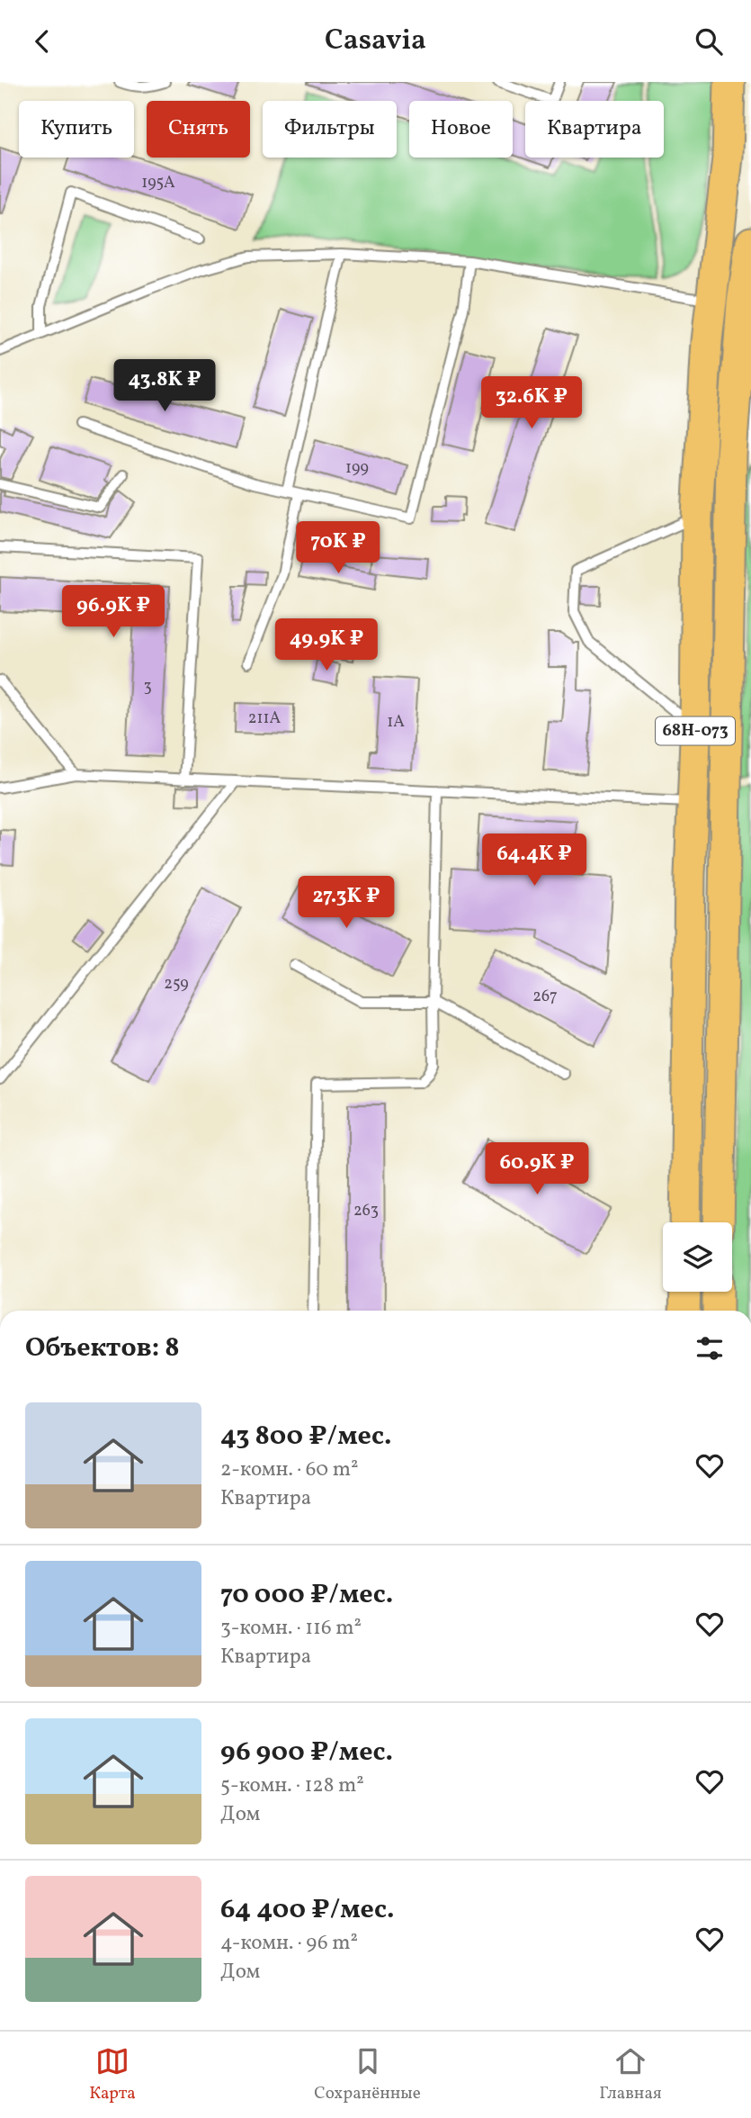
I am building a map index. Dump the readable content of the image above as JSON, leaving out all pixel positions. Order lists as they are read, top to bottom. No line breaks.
{"streets":{"main road":["68Н-073"]},"house_numbers":["195А","199","3","211А","1А","259","267","263"],"page":{"header":"Casavia","chip":["Купить","Снять","Фильтры","Новое","Квартира"],"price":["43.8K ₽","32.6K ₽","70K ₽","96.9K ₽","49.9K ₽","64.4K ₽","27.3K ₽","60.9K ₽"],"heading":"Объектов: 8","list":[{"name":"43 800 ₽/мес.","note":"2-комн. · 60 m² · Квартира"},{"name":"70 000 ₽/мес.","note":"3-комн. · 116 m² · Квартира"},{"name":"96 900 ₽/мес.","note":"5-комн. · 128 m² · Дом"},{"name":"64 400 ₽/мес.","note":"4-комн. · 96 m² · Дом"}],"tabs":["Карта","Сохранённые","Главная"]}}
